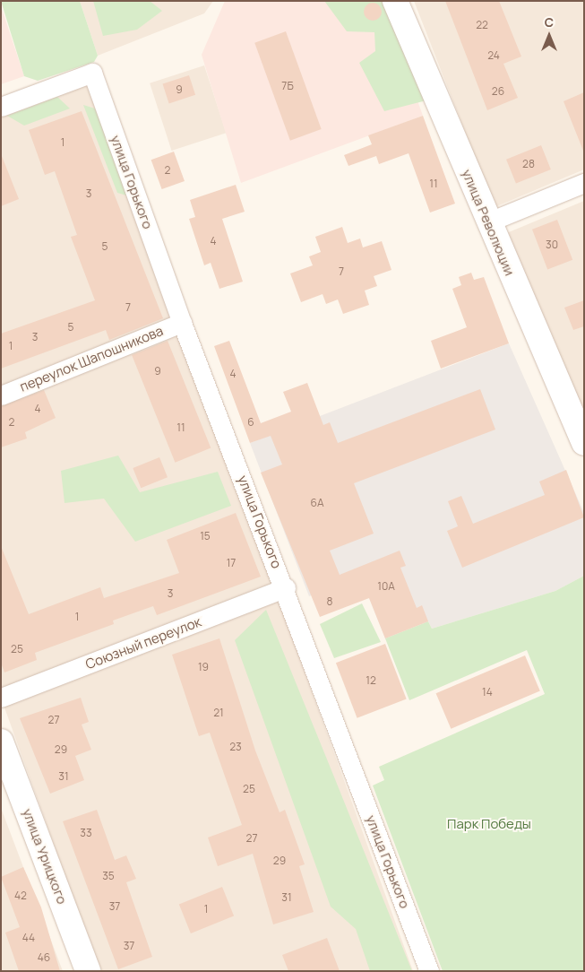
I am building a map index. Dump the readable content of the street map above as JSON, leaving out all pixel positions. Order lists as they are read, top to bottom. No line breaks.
{"streets":{"main road":["улица Революции","улица Урицкого"],"street":["улица Горького","переулок Шапошникова","Союзный переулок"]},"crossings":[["улица Горького","переулок Шапошникова"],["улица Горького","Союзный переулок"]],"parks":["Парк Победы"],"house_numbers":["22","24","7Б","9","26","1","28","2","11","3","4","30","5","7","7","5","3","1","9","4","4","2","6","11","6А","15","17","10А","3","8","1","25","19","12","14","21","27","23","29","31","25","33","27","29","35","42","31","37","1","44","37","46"],"north":"top"}
